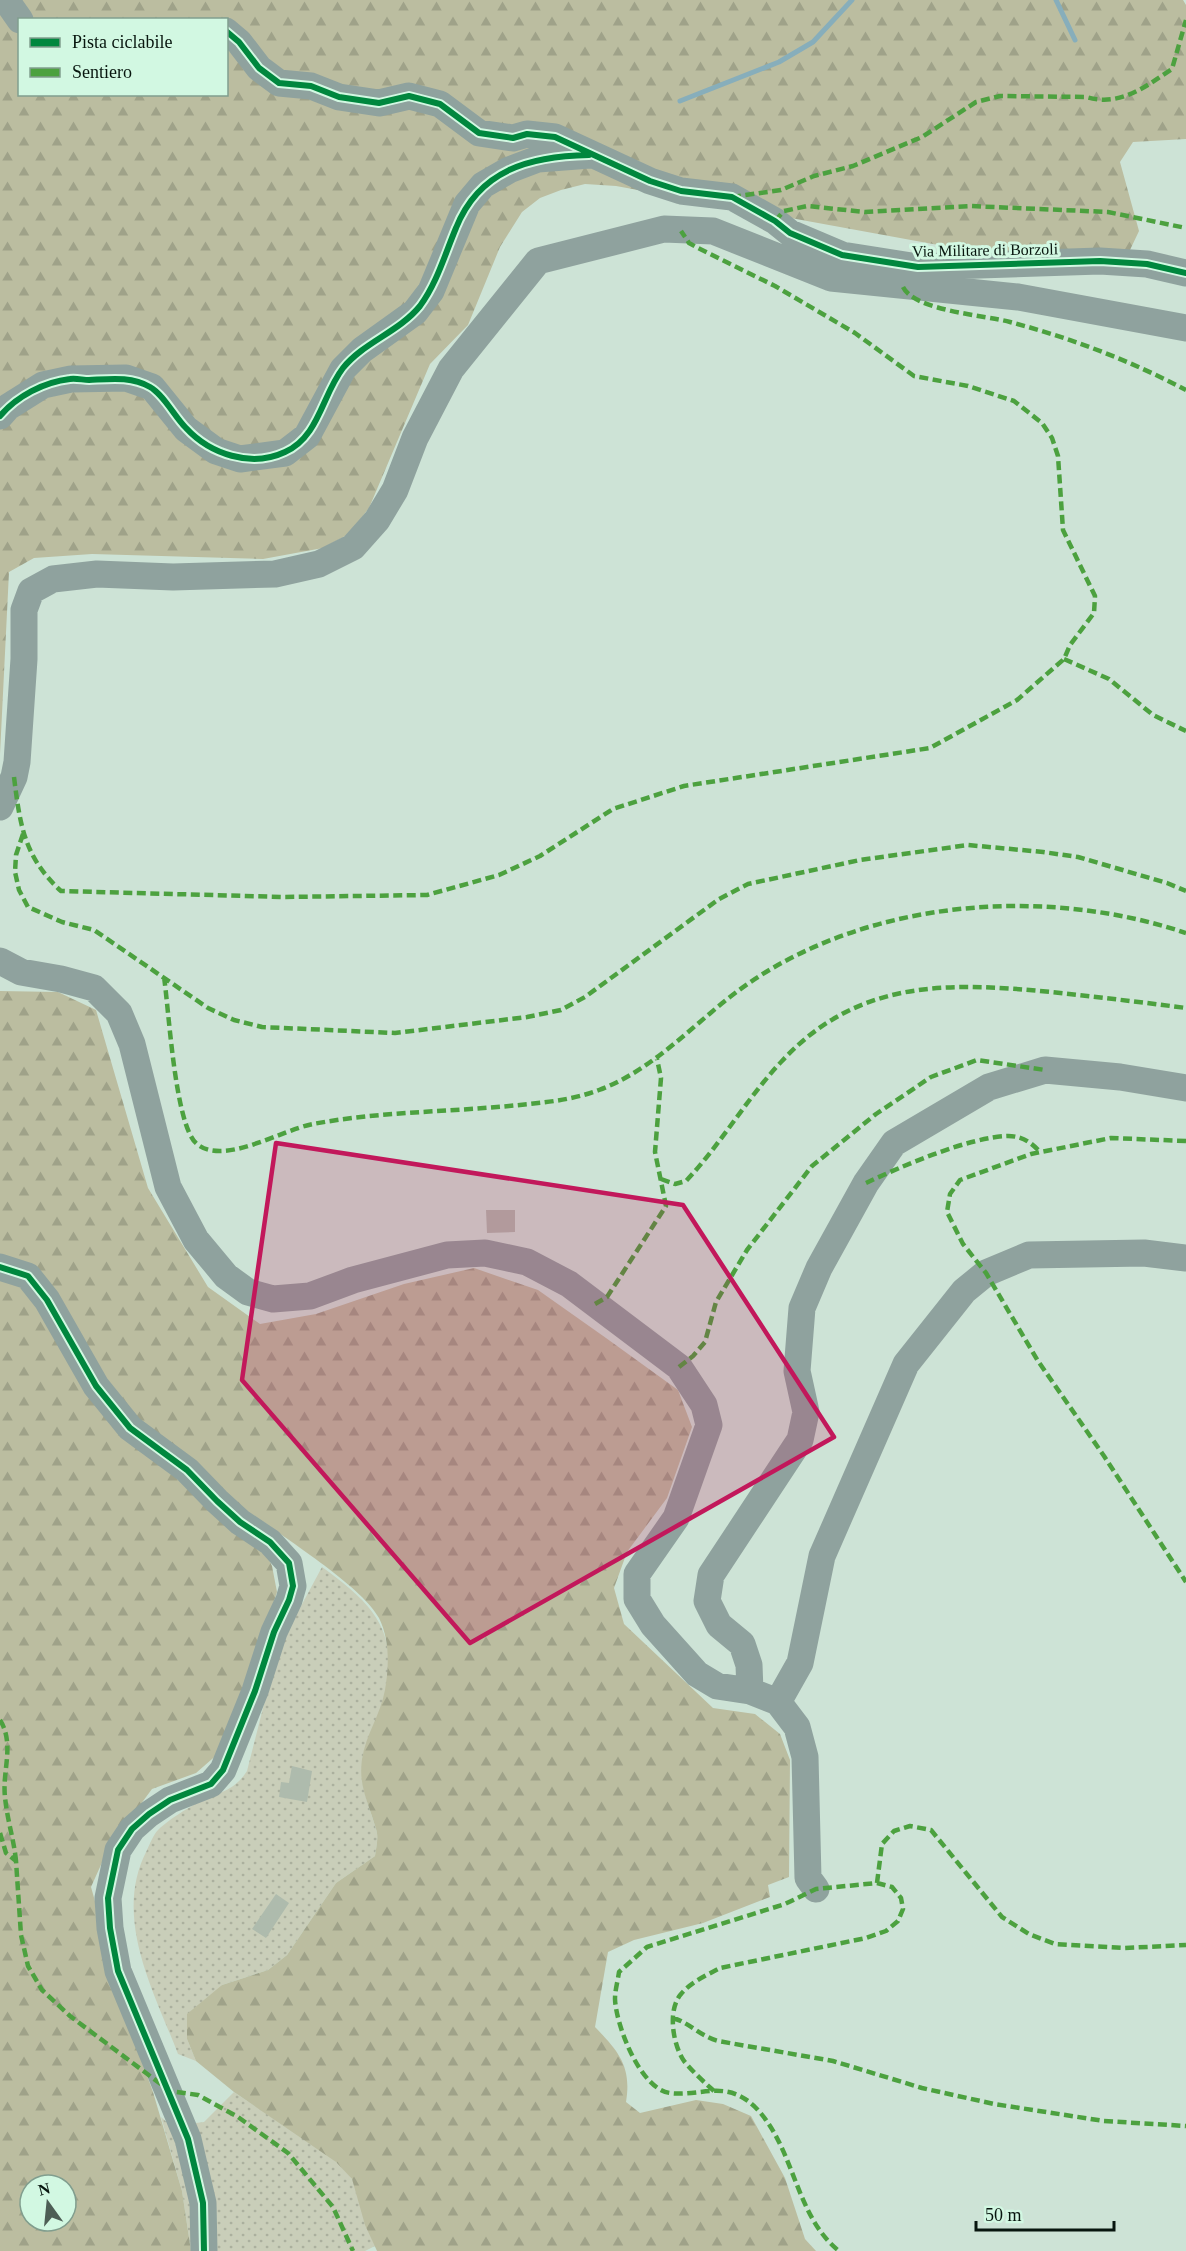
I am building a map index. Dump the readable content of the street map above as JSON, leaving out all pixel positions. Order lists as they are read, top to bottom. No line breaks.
{"streets":{"street":["Via Militare di Borzoli"]},"legend":["Pista ciclabile","Sentiero"],"scale_bar":"50 m","north":"top"}
